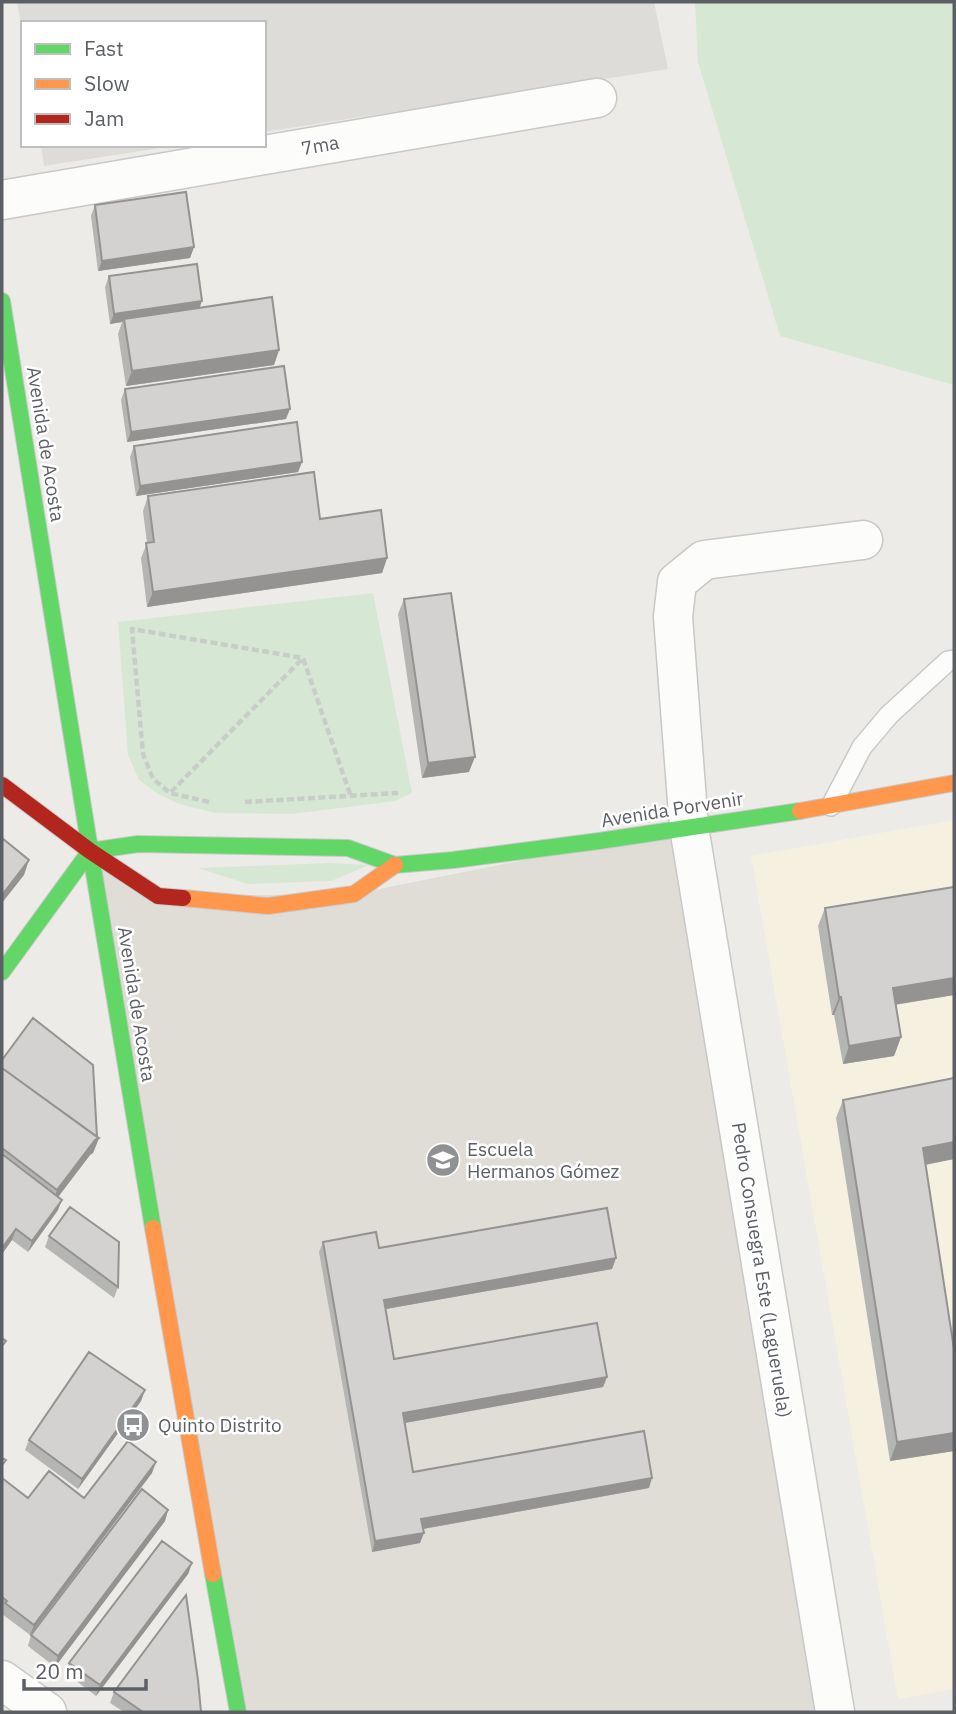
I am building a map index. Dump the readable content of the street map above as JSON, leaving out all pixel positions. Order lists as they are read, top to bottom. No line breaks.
{"streets":{"main road":["Avenida de Acosta","Avenida Porvenir"],"street":["7ma","Pedro Consuegra Este (Lagueruela)"]},"crossings":[["Avenida de Acosta","Avenida Porvenir"],["Avenida Porvenir","Pedro Consuegra Este (Lagueruela)"]],"places":{"school or university":["Escuela Hermanos Gómez"],"bus stop":["Quinto Distrito"]},"legend":["Fast","Slow","Jam"],"scale_bar":"20 m"}
